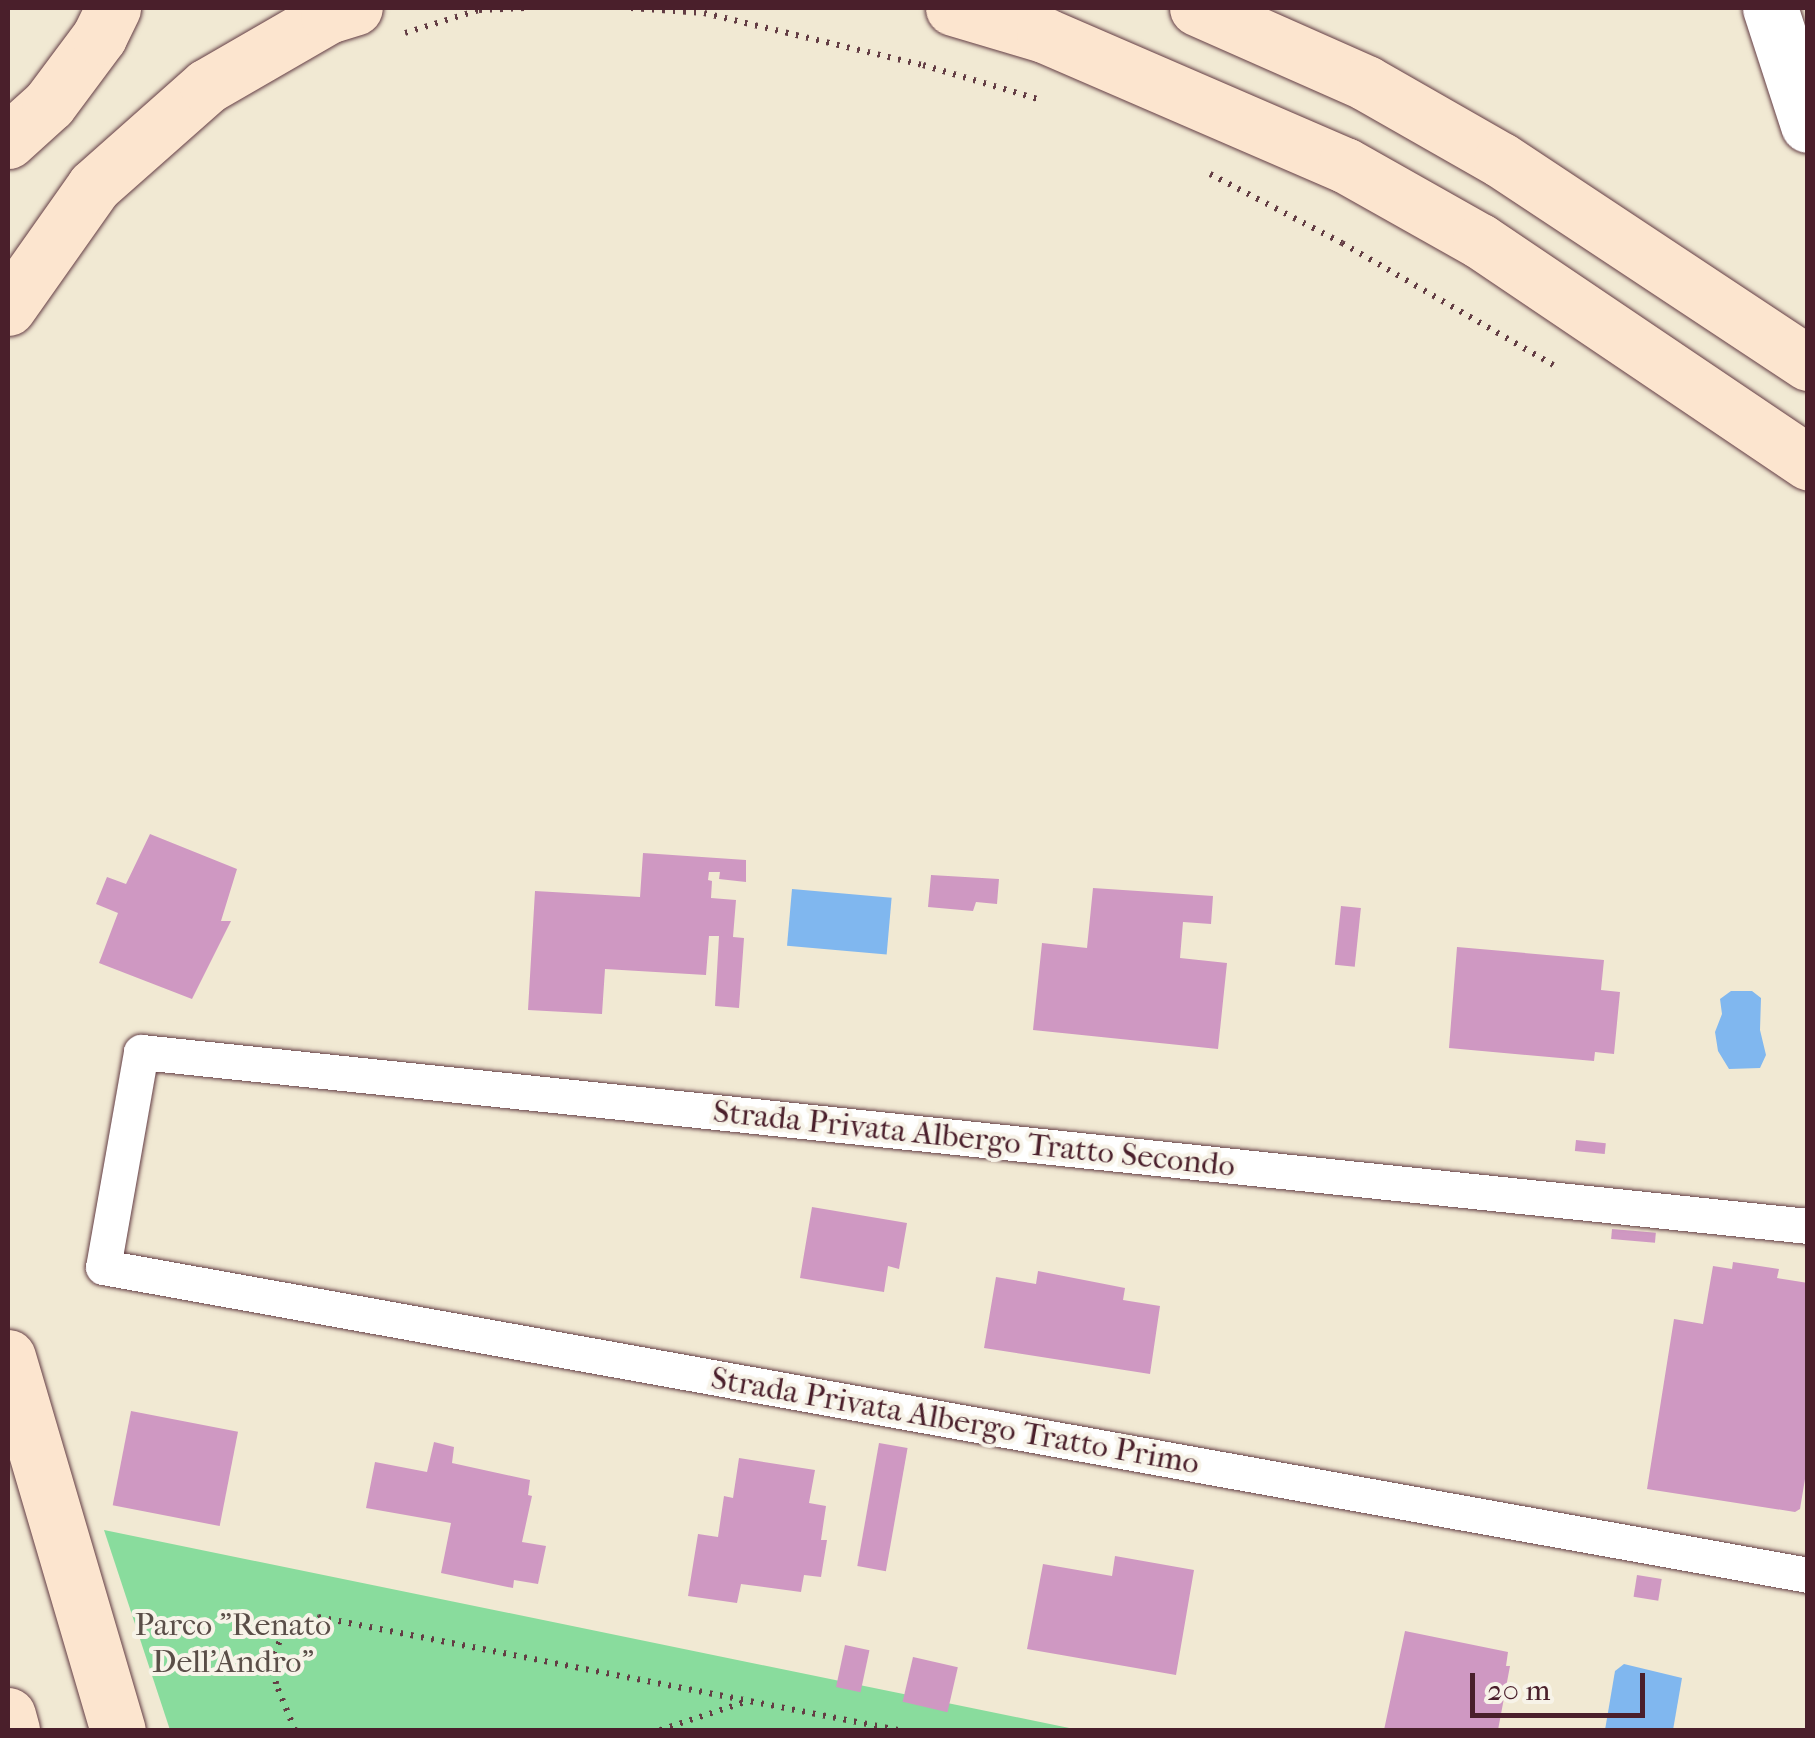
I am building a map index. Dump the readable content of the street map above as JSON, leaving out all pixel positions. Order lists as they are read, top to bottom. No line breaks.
{"streets":{"lane":["Strada Privata Albergo Tratto Secondo","Strada Privata Albergo Tratto Primo"]},"crossings":[["Strada Privata Albergo Tratto Secondo","Strada Privata Albergo Tratto Primo"]],"parks":["Parco \"Renato Dell'Andro\""],"scale_bar":"20 m"}
